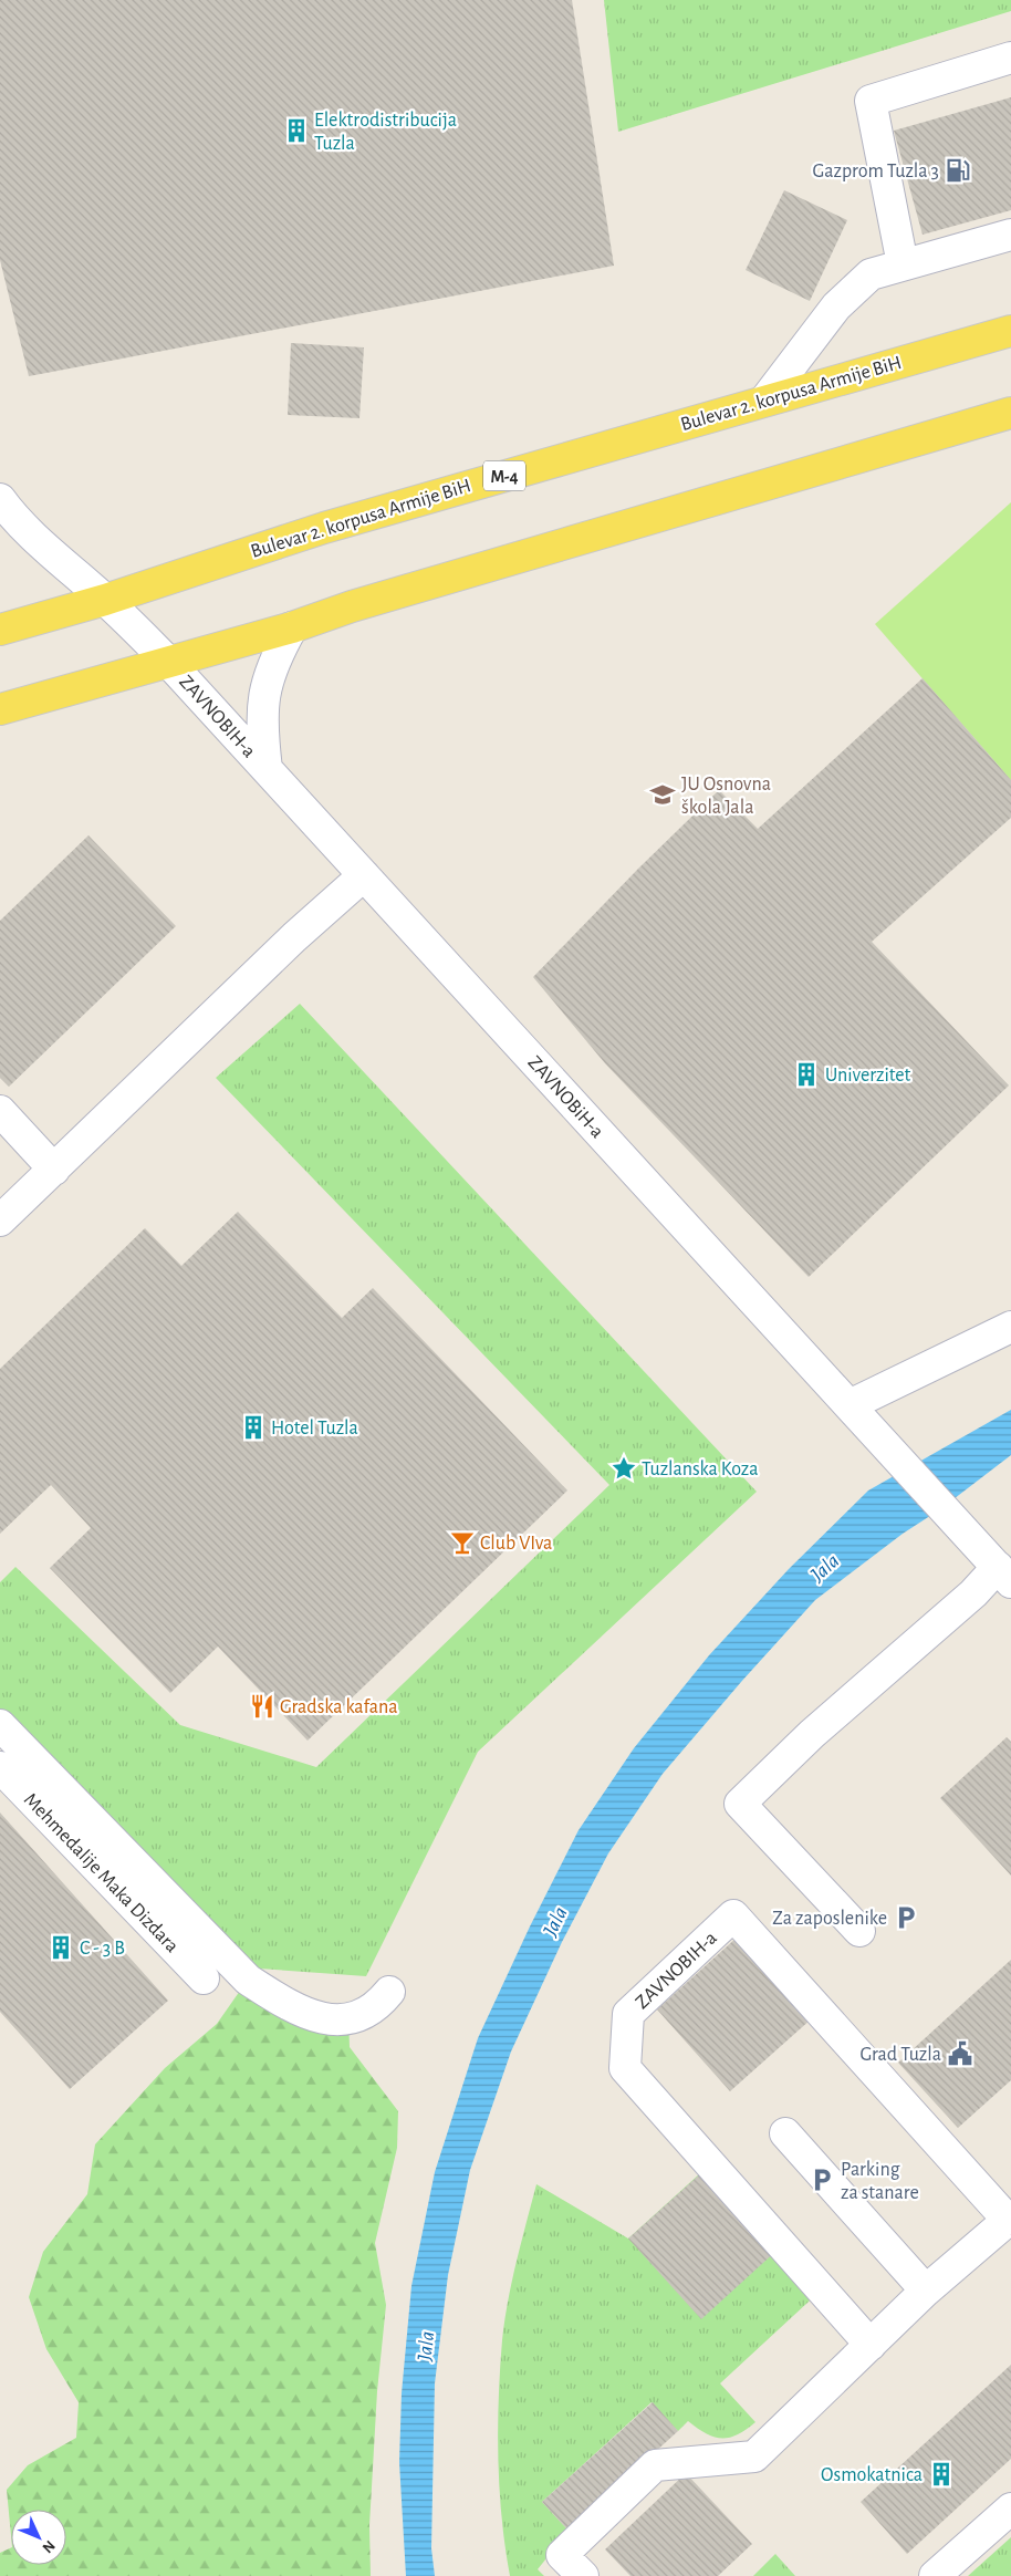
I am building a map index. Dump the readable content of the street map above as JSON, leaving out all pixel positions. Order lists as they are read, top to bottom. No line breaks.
{"streets":{"main road":["Bulevar 2. korpusa Armije BiH","M-4"],"street":["ZAVNOBIH-a","ZAVNOBiH-a","Mehmedalije Maka Dizdara"]},"crossings":[["Bulevar 2. korpusa Armije BiH","ZAVNOBIH-a"],["ZAVNOBIH-a","ZAVNOBiH-a"]],"water":["Jala"],"places":{"building":["Elektrodistribucija Tuzla","Univerzitet","Hotel Tuzla","C - 3 B","Osmokatnica"],"fuel station":["Gazprom Tuzla 3"],"school or university":["JU Osnovna škola Jala"],"place":["Tuzlanska Koza"],"bar":["Club VIva"],"restaurant":["Gradska kafana"],"parking":["Za zaposlenike","Parking za stanare"],"public building":["Grad Tuzla"]},"north":"bottom right"}
